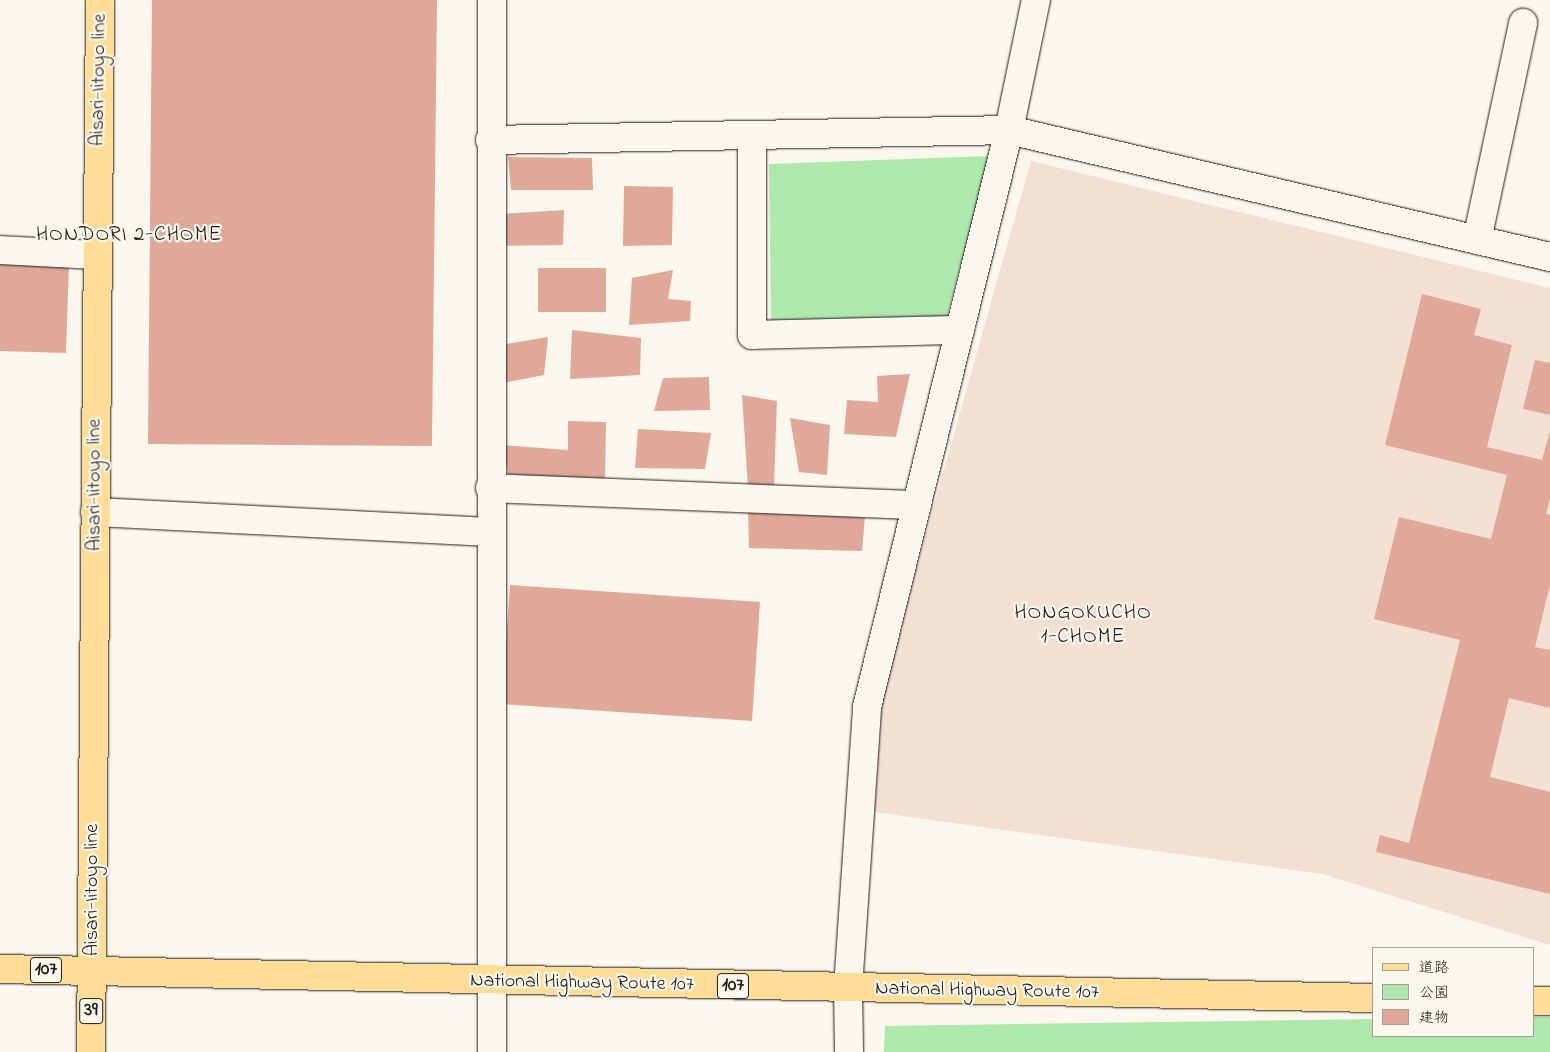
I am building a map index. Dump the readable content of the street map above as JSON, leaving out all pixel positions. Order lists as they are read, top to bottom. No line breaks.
{"streets":{"main road":["Aisari-Iitoyo line","107","National Highway Route 107","39"]},"crossings":[["Aisari-Iitoyo line","National Highway Route 107"],["Aisari-Iitoyo line","39"],["National Highway Route 107","39"]],"districts":["HONDORI 2-CHOME","HONGOKUCHO 1-CHOME"],"legend":["道路","公園","建物"]}
